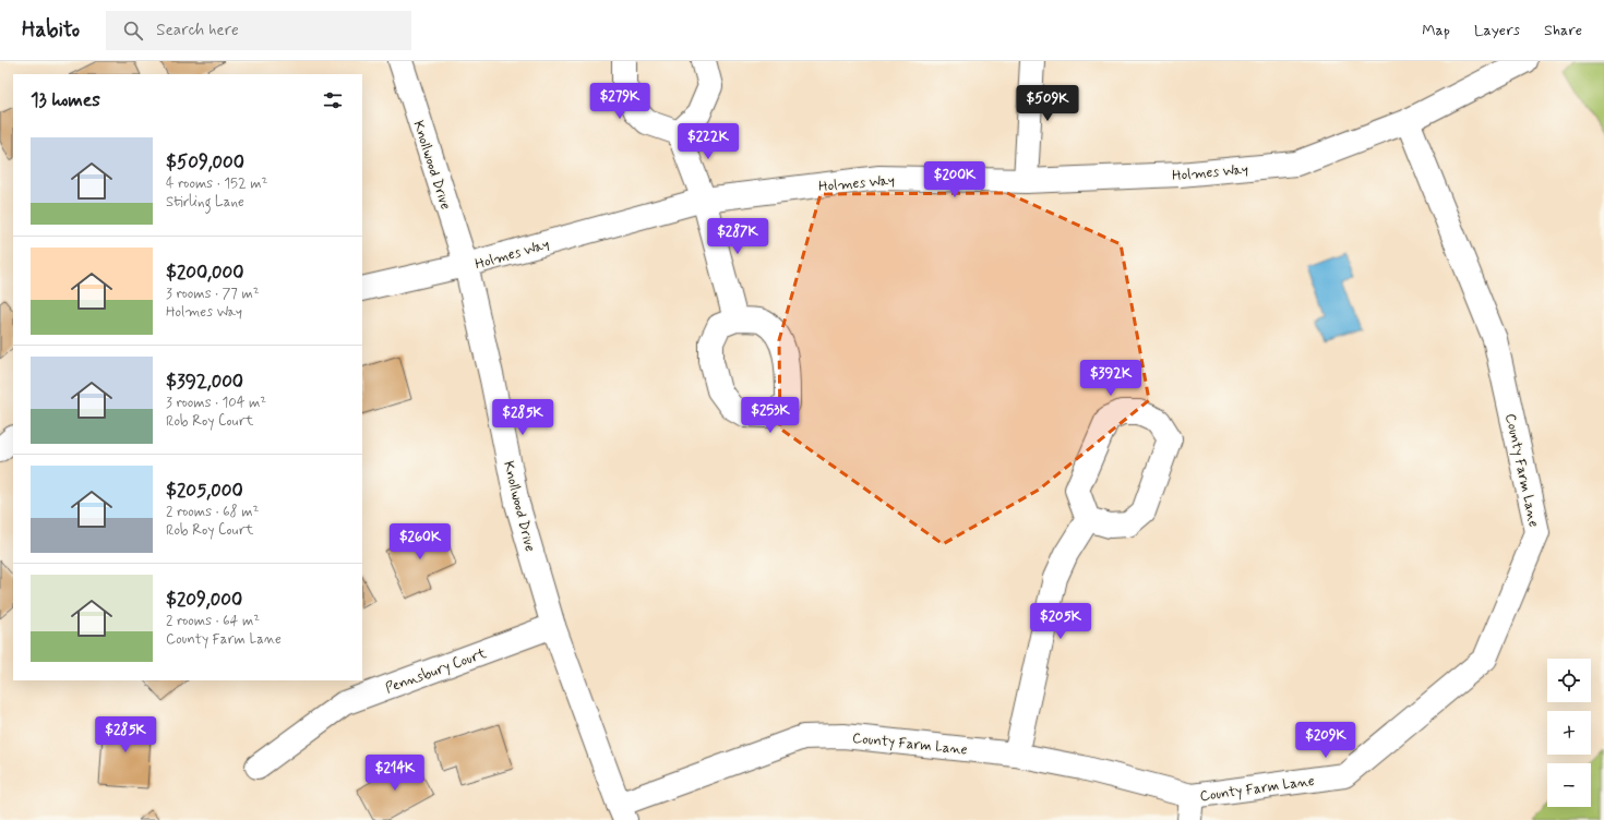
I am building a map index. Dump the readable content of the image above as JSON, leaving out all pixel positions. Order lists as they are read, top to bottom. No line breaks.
{"streets":{"street":["Knollwood Drive","Holmes Way","County Farm Lane","Pennsbury Court"]},"crossings":[["Knollwood Drive","Holmes Way"],["Knollwood Drive","County Farm Lane"],["Knollwood Drive","Pennsbury Court"],["Holmes Way","County Farm Lane"]],"page":{"header":"Habito","search":"Search here","nav":["Map","Layers","Share"],"heading":"13 homes","price":["$279K","$509K","$222K","$200K","$287K","$392K","$253K","$285K","$260K","$205K","$285K","$209K","$214K"],"list":[{"name":"$509,000","note":"4 rooms · 152 m² · Stirling Lane"},{"name":"$200,000","note":"3 rooms · 77 m² · Holmes Way"},{"name":"$392,000","note":"3 rooms · 104 m² · Rob Roy Court"},{"name":"$205,000","note":"2 rooms · 68 m² · Rob Roy Court"},{"name":"$209,000","note":"2 rooms · 64 m² · County Farm Lane"}],"map_buttons":["+","−"]}}
